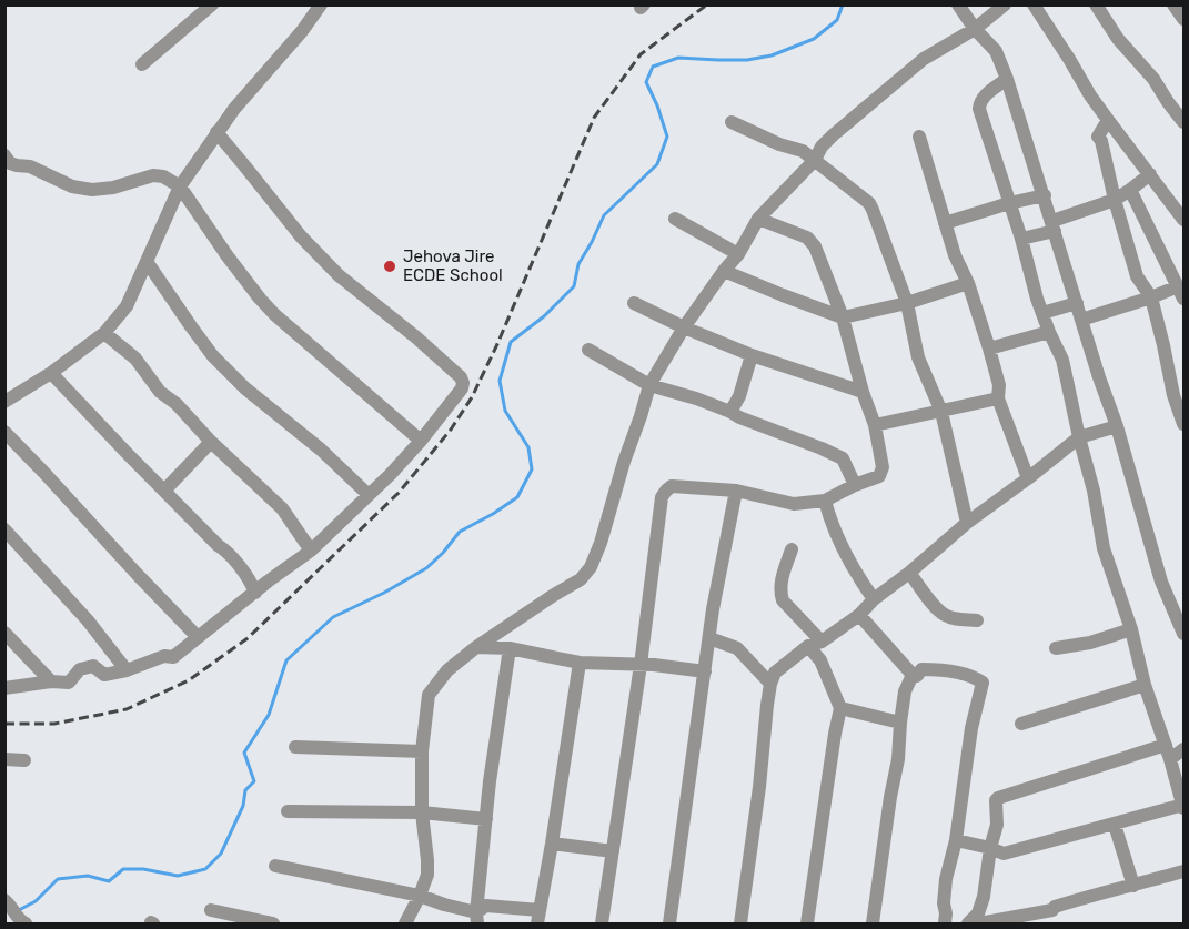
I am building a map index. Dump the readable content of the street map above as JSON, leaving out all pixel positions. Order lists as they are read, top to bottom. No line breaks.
{"places":["Jehova Jire ECDE School"]}
